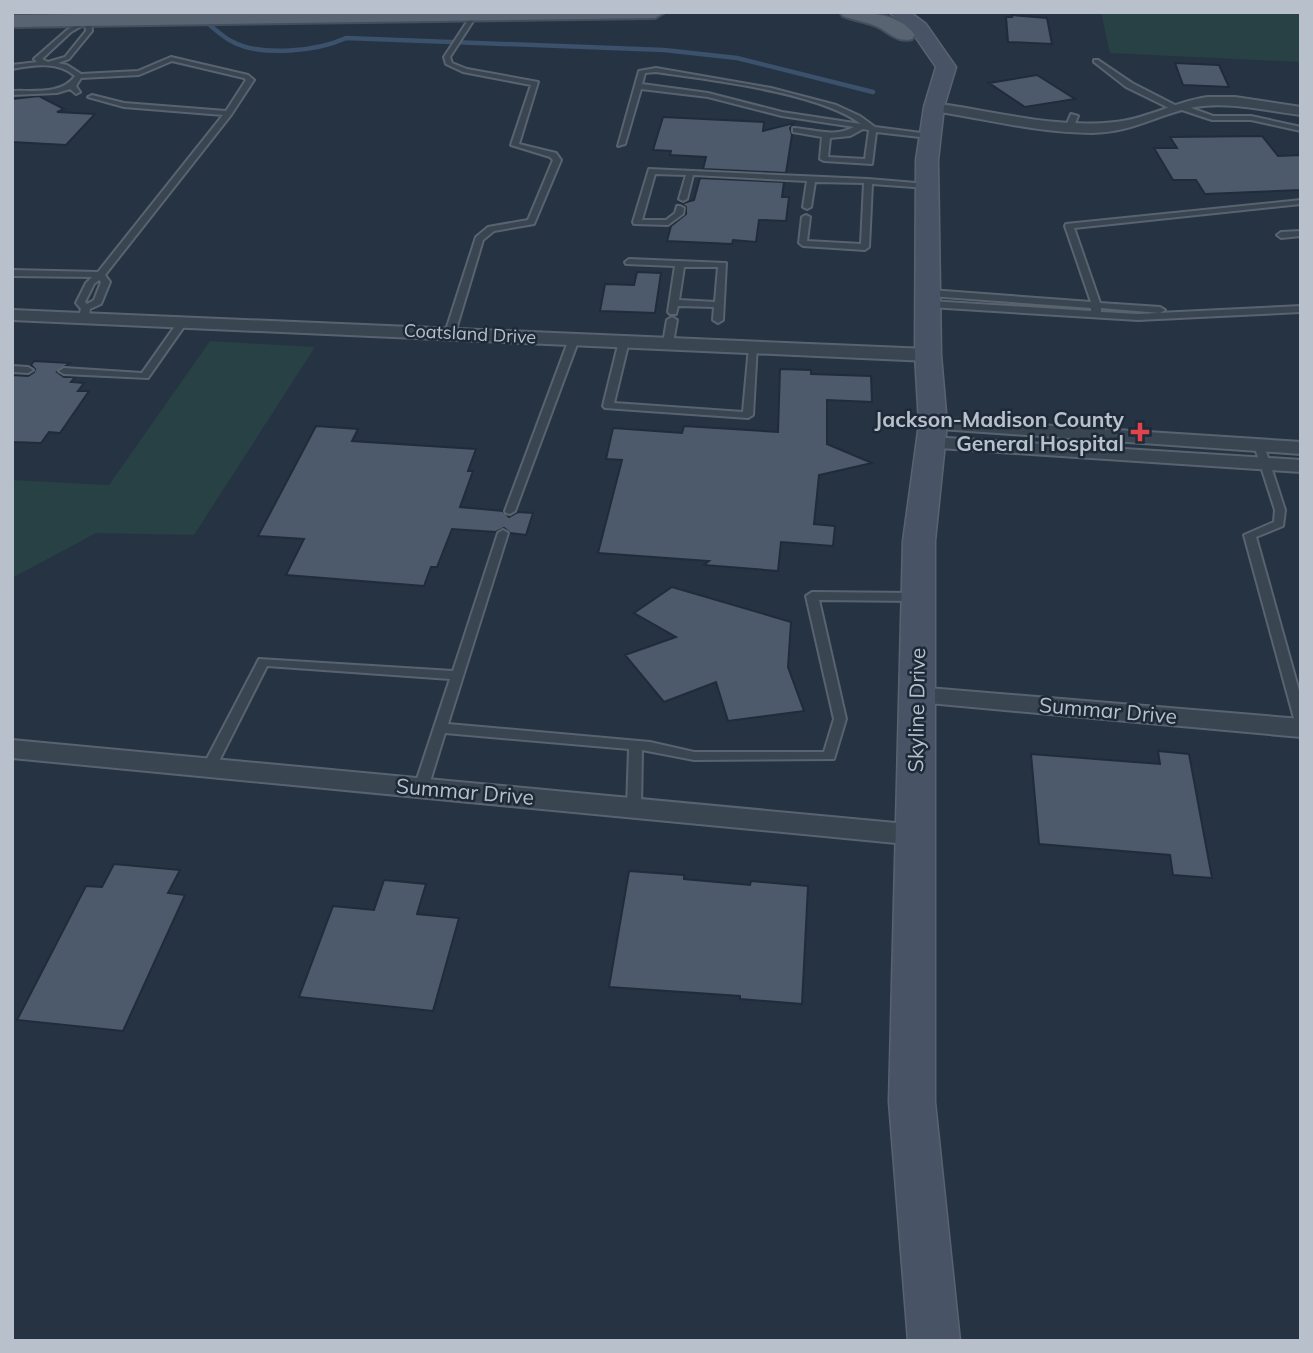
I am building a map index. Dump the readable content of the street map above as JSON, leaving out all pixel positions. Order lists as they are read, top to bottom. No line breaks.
{"streets":{"street":["Coatsland Drive","Skyline Drive","Summar Drive"]},"crossings":[["Coatsland Drive","Skyline Drive"],["Skyline Drive","Summar Drive"]],"places":{"health":["Jackson-Madison County General Hospital"]}}
